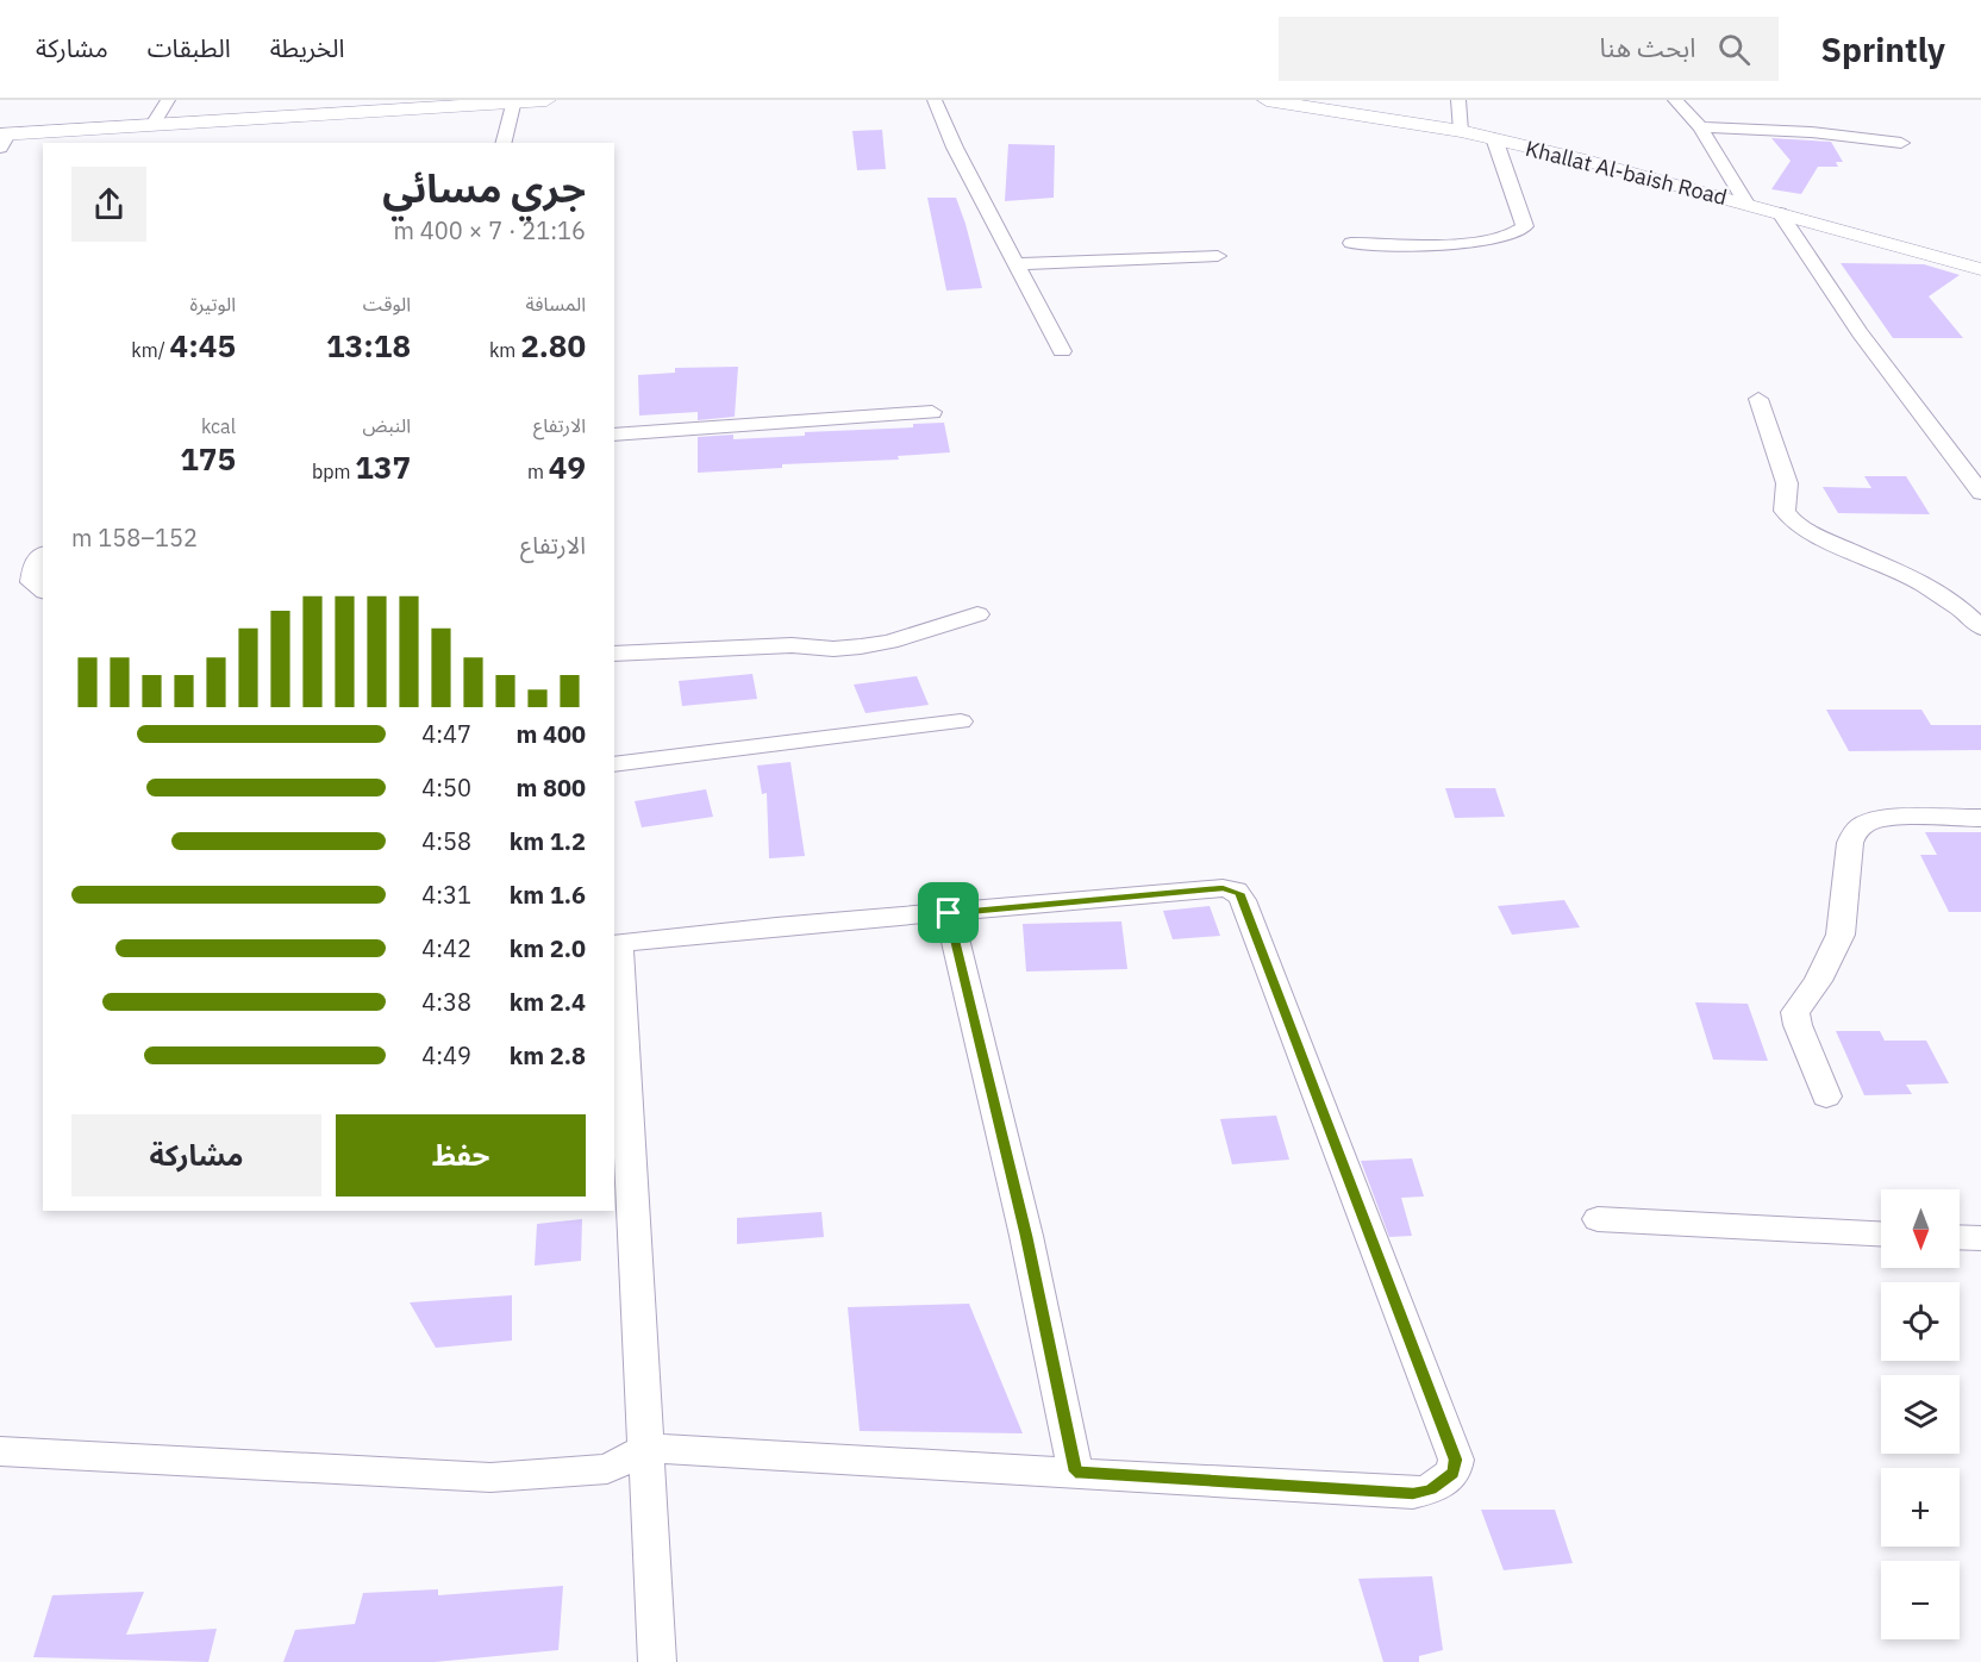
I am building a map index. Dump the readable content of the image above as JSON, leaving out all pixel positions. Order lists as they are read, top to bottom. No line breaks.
{"streets":{"street":["Khallat Al-baish Road"]},"north":"bottom","page":{"header":"Sprintly","search":"ابحث هنا","nav":["الخريطة","الطبقات","مشاركة"],"heading":["جري مسائي","21:16 · 7 × 400 m"],"stats":[["المسافة","2.80 km"],["الوقت","13:18"],["الوتيرة","4:45 /km"],["الارتفاع","49 m"],["النبض","137 bpm"],["kcal","175"]],"chart":["الارتفاع","152–158 m"],"list":[{"name":"400 m","note":"4:47"},{"name":"800 m","note":"4:50"},{"name":"1.2 km","note":"4:58"},{"name":"1.6 km","note":"4:31"},{"name":"2.0 km","note":"4:42"},{"name":"2.4 km","note":"4:38"},{"name":"2.8 km","note":"4:49"}],"buttons":["حفظ","مشاركة"],"map_buttons":["+","−"]}}
